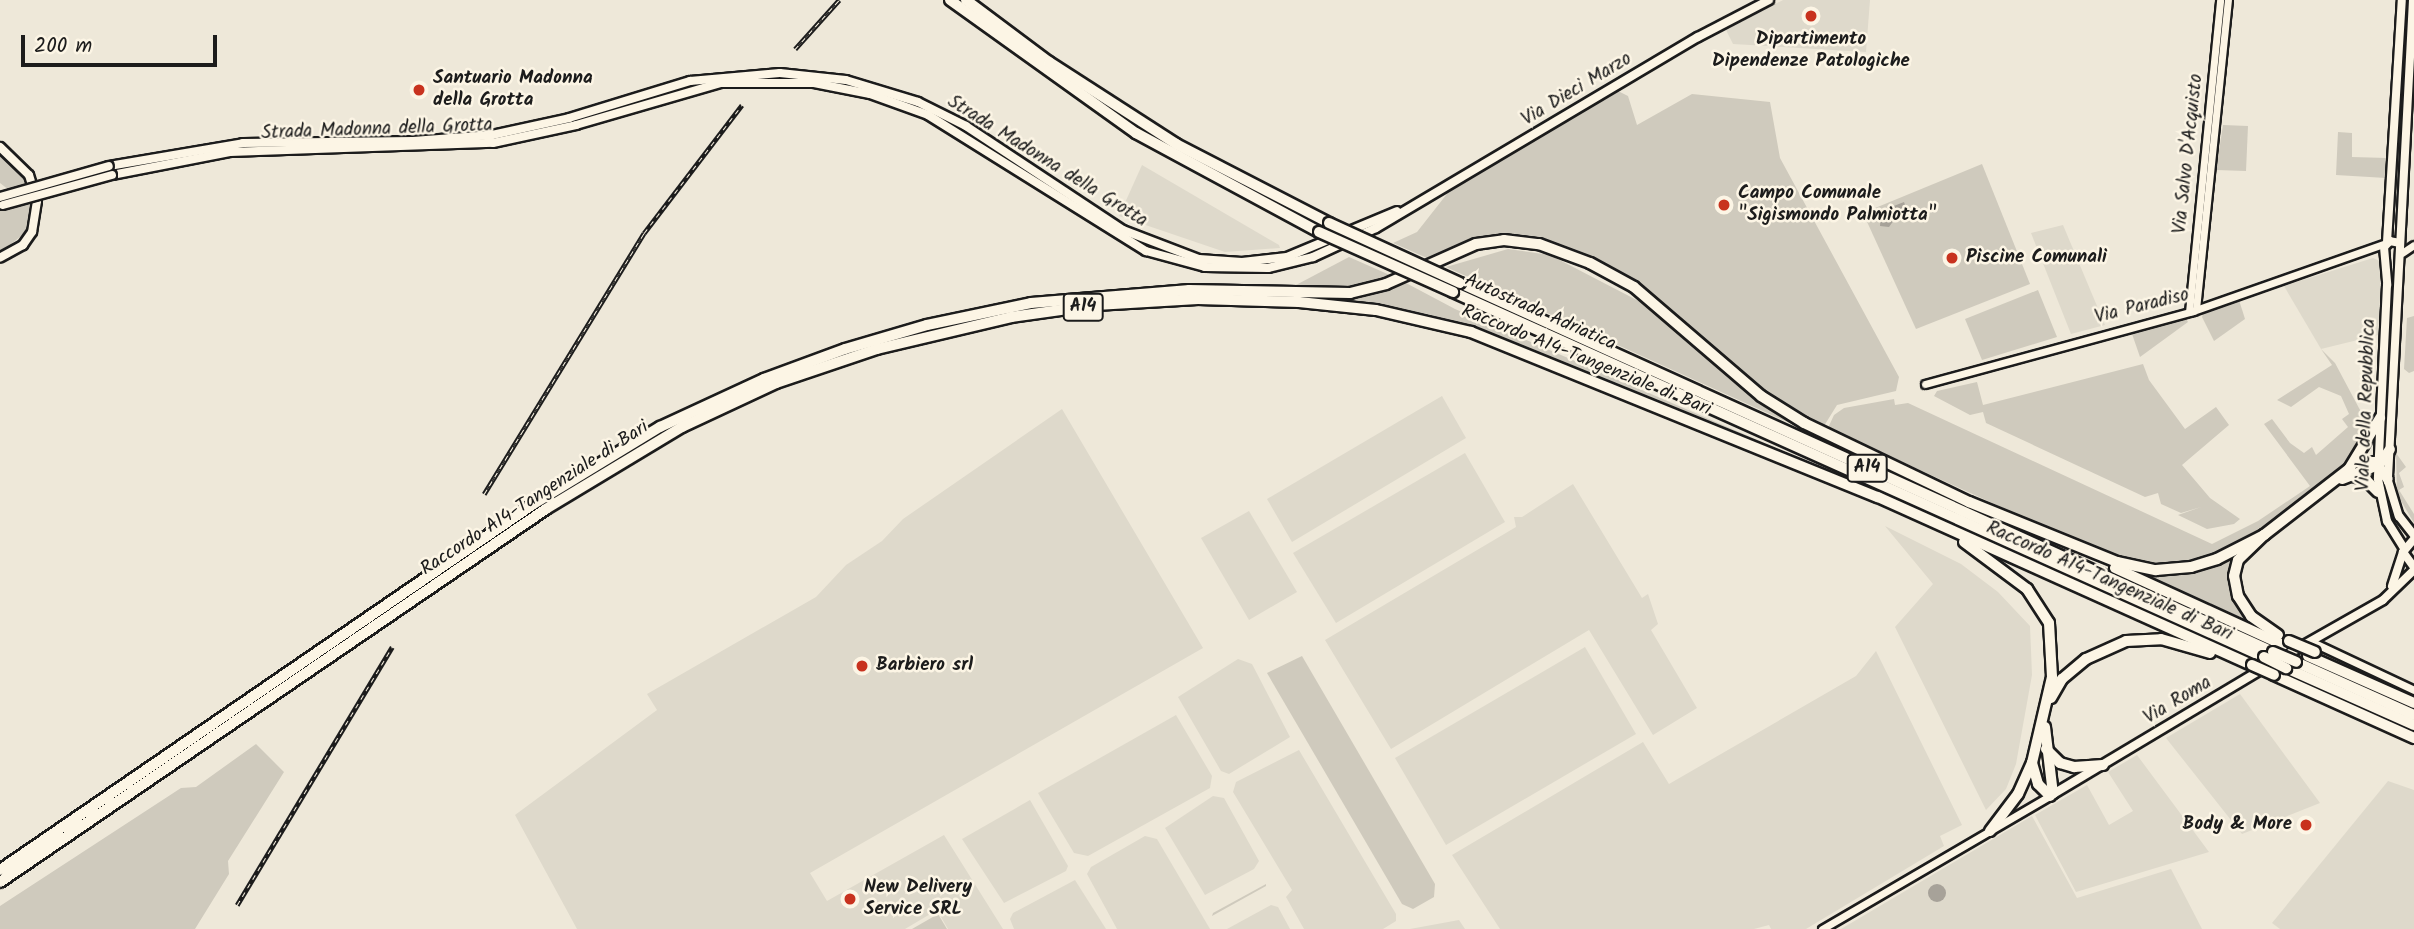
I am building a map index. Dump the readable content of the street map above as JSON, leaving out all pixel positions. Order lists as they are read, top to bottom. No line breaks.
{"streets":{"highway":["A14","Autostrada Adriatica","Raccordo A14-Tangenziale di Bari"],"main road":["Via Dieci Marzo","Strada Madonna della Grotta","Viale della Repubblica","Via Roma"],"street":["Via Salvo D'Acquisto","Via Paradiso"]},"crossings":[["Via Dieci Marzo","Strada Madonna della Grotta"],["Via Salvo D'Acquisto","Via Paradiso"],["Via Paradiso","Viale della Repubblica"],["Raccordo A14-Tangenziale di Bari","Viale della Repubblica"],["Raccordo A14-Tangenziale di Bari","Via Roma"],["Viale della Repubblica","Via Roma"]],"places":["Dipartimento Dipendenze Patologiche","Santuario Madonna della Grotta","Campo Comunale \"Sigismondo Palmiotta\"","Piscine Comunali","Barbiero srl","Body & More","New Delivery Service SRL"],"scale_bar":"200 m"}
